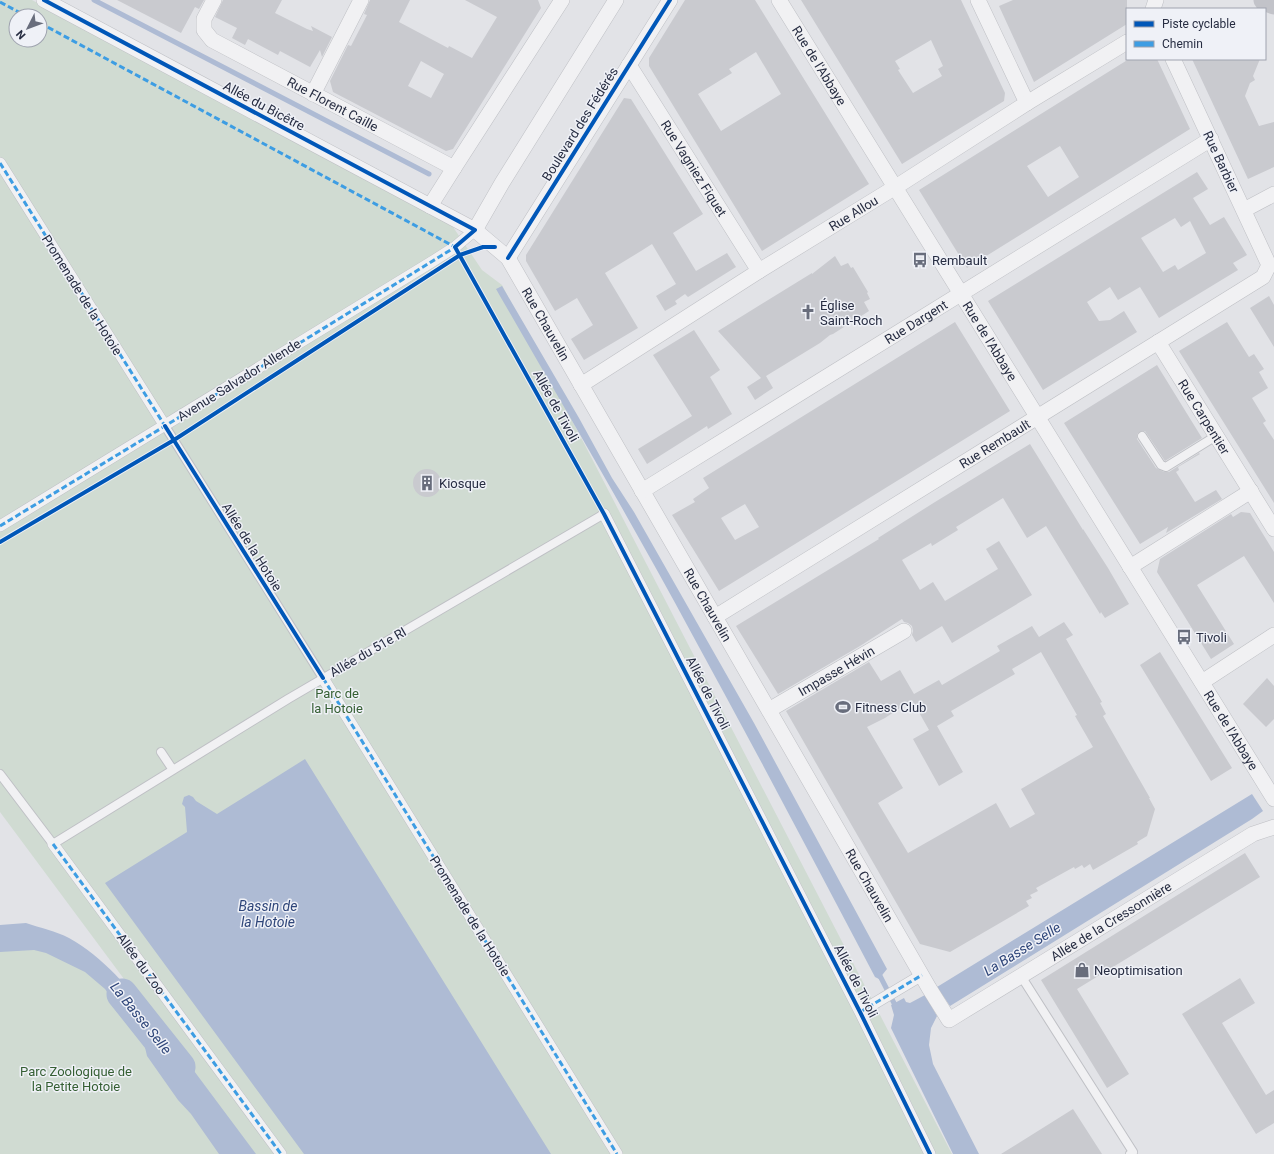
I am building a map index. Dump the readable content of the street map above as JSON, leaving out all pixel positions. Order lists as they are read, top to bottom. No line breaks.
{"streets":{"street":["Rue de l'Abbaye","Rue Florent Caille","Allée du Bicêtre","Boulevard des Fédérés","Rue Barbier","Rue Vagniez Fiquet","Rue Allou","Promenade de la Hotoie","Rue Dargent","Rue Chauvelin","Avenue Salvador Allende","Allée de Tivoli","Rue Carpentier","Rue Rembault","Impasse Hévin","Allée de la Cressonnière","Allée du Zoo"],"lane":["Allée de la Hotoie","Allée du 51e RI"]},"crossings":[["Rue de l'Abbaye","Rue Allou"],["Rue de l'Abbaye","Rue Dargent"],["Rue de l'Abbaye","Rue Rembault"],["Allée du Bicêtre","Rue Chauvelin"],["Allée du Bicêtre","Avenue Salvador Allende"],["Boulevard des Fédérés","Rue Vagniez Fiquet"],["Boulevard des Fédérés","Rue Chauvelin"],["Rue Barbier","Rue Dargent"],["Rue Barbier","Rue Rembault"],["Rue Vagniez Fiquet","Rue Allou"],["Rue Allou","Rue Chauvelin"],["Promenade de la Hotoie","Avenue Salvador Allende"],["Promenade de la Hotoie","Allée de la Hotoie"],["Promenade de la Hotoie","Allée du 51e RI"],["Rue Dargent","Rue Chauvelin"],["Rue Chauvelin","Avenue Salvador Allende"],["Rue Chauvelin","Rue Rembault"],["Rue Chauvelin","Impasse Hévin"],["Rue Chauvelin","Allée de la Cressonnière"],["Avenue Salvador Allende","Allée de la Hotoie"],["Allée de Tivoli","Allée du 51e RI"],["Rue Carpentier","Rue Rembault"],["Allée de la Hotoie","Allée du 51e RI"],["Allée du 51e RI","Allée du Zoo"]],"water":["Bassin de la Hotoie","La Basse Selle"],"parks":["Parc de la Hotoie","Parc Zoologique de la Petite Hotoie"],"places":{"bus stop":["Rembault","Tivoli"],"church":["Église Saint-Roch"],"building":["Kiosque"],"sports":["Fitness Club"],"shop":["Neoptimisation"]},"legend":["Piste cyclable","Chemin"],"north":"bottom left"}
